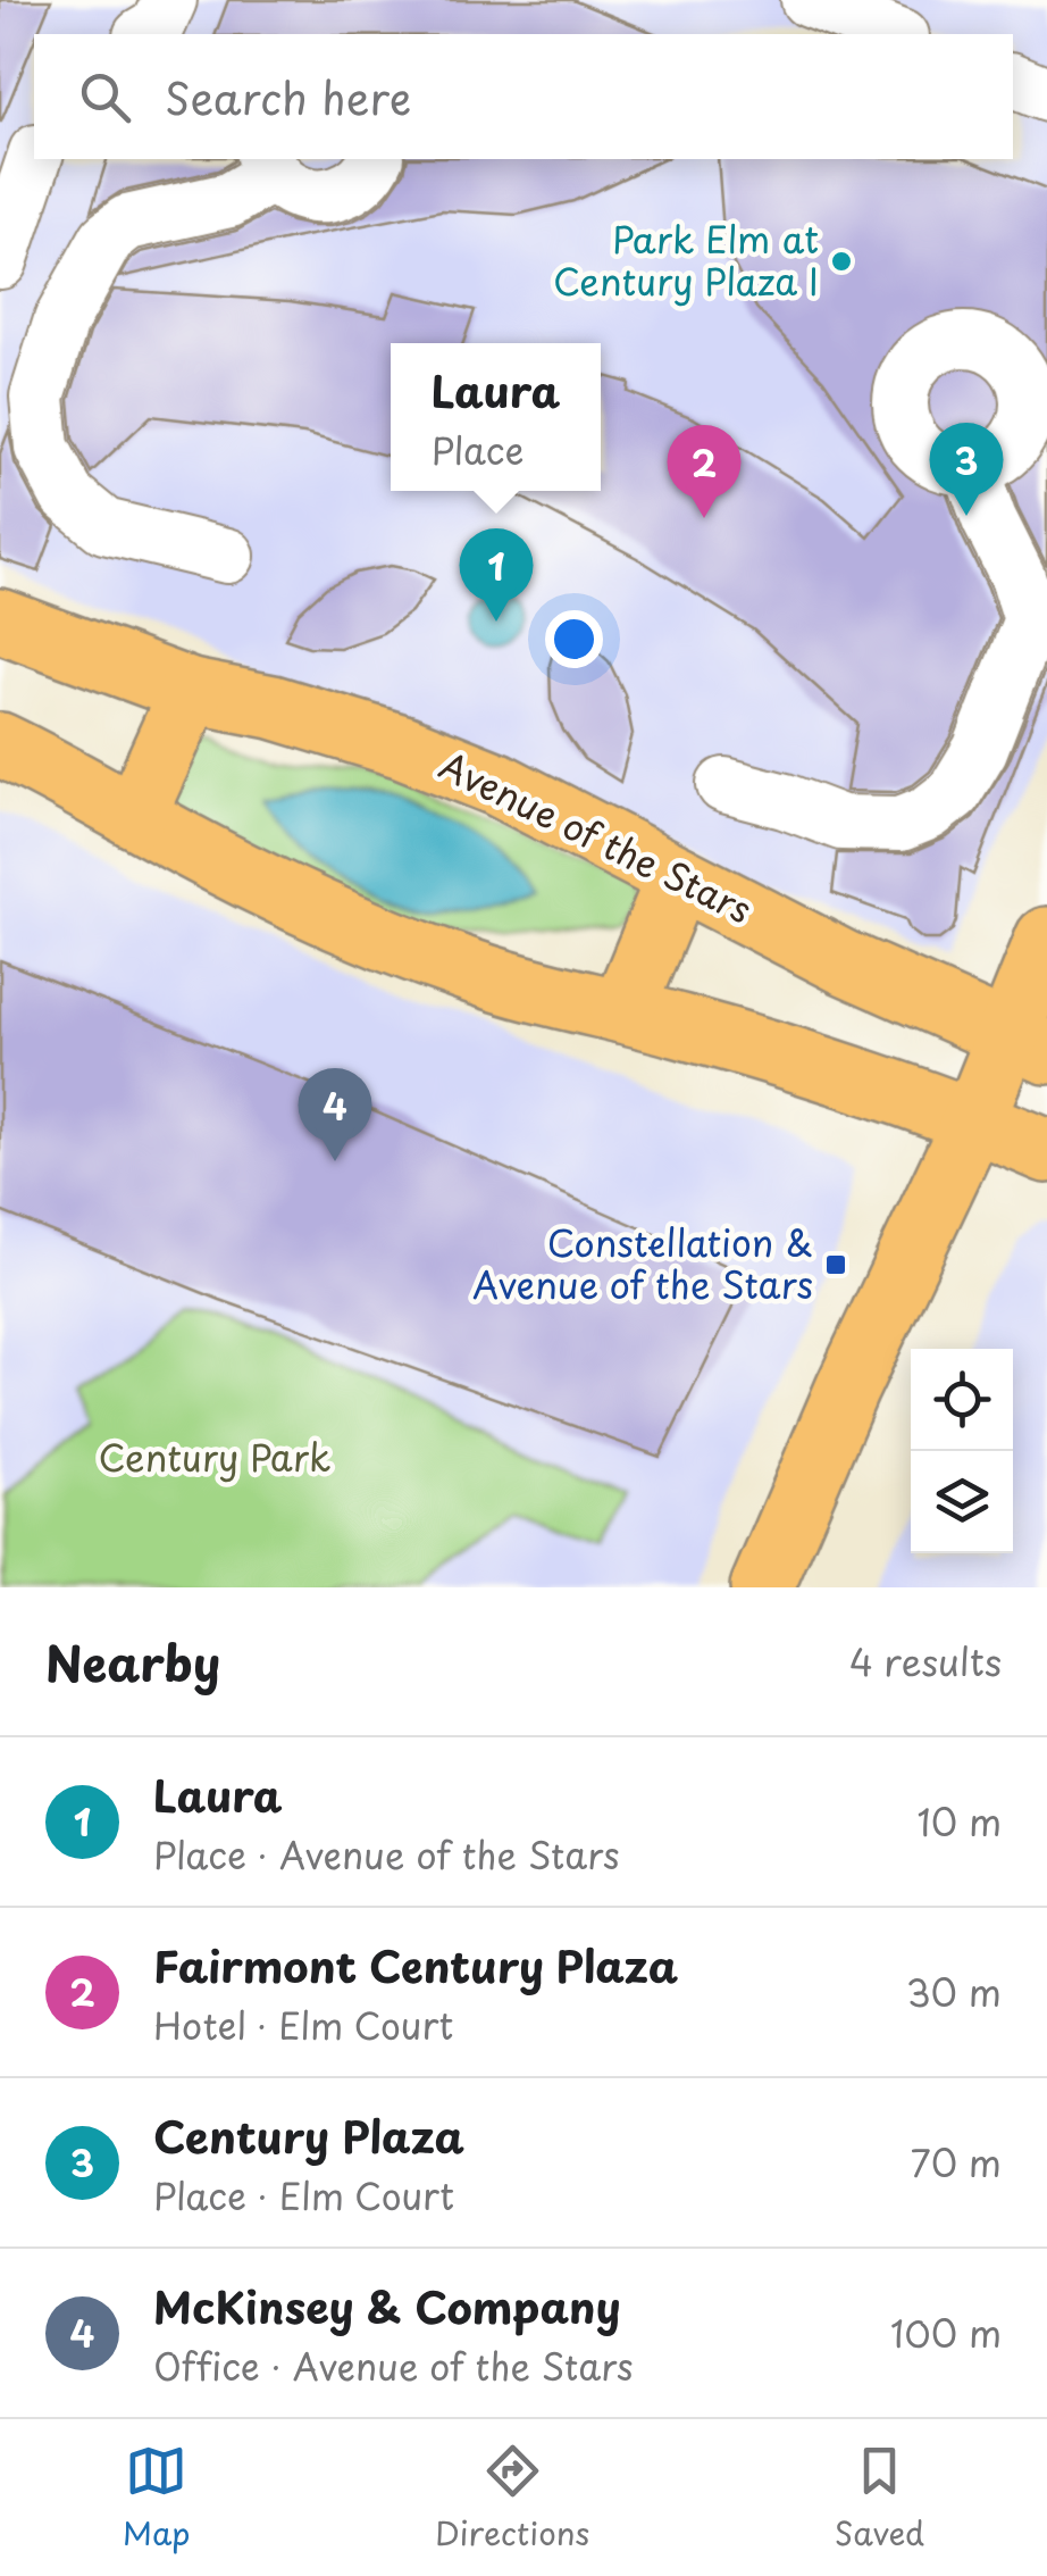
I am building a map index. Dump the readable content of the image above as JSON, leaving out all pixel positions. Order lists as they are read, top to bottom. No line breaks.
{"streets":{"main road":["Avenue of the Stars"]},"parks":["Century Park"],"places":{"other":["Park Elm at Century Plaza I"],"transit":["Constellation & Avenue of the Stars"]},"page":{"search":"Search here","popup":["Laura","Place"],"pins":["3","2","1","4"],"heading":["Nearby","4 results"],"list":[{"mark":"1","name":"Laura","note":"Place · Avenue of the Stars","value":"10 m"},{"mark":"2","name":"Fairmont Century Plaza","note":"Hotel · Elm Court","value":"30 m"},{"mark":"3","name":"Century Plaza","note":"Place · Elm Court","value":"70 m"},{"mark":"4","name":"McKinsey & Company","note":"Office · Avenue of the Stars","value":"100 m"}],"nav":["Map","Directions","Saved"]}}
